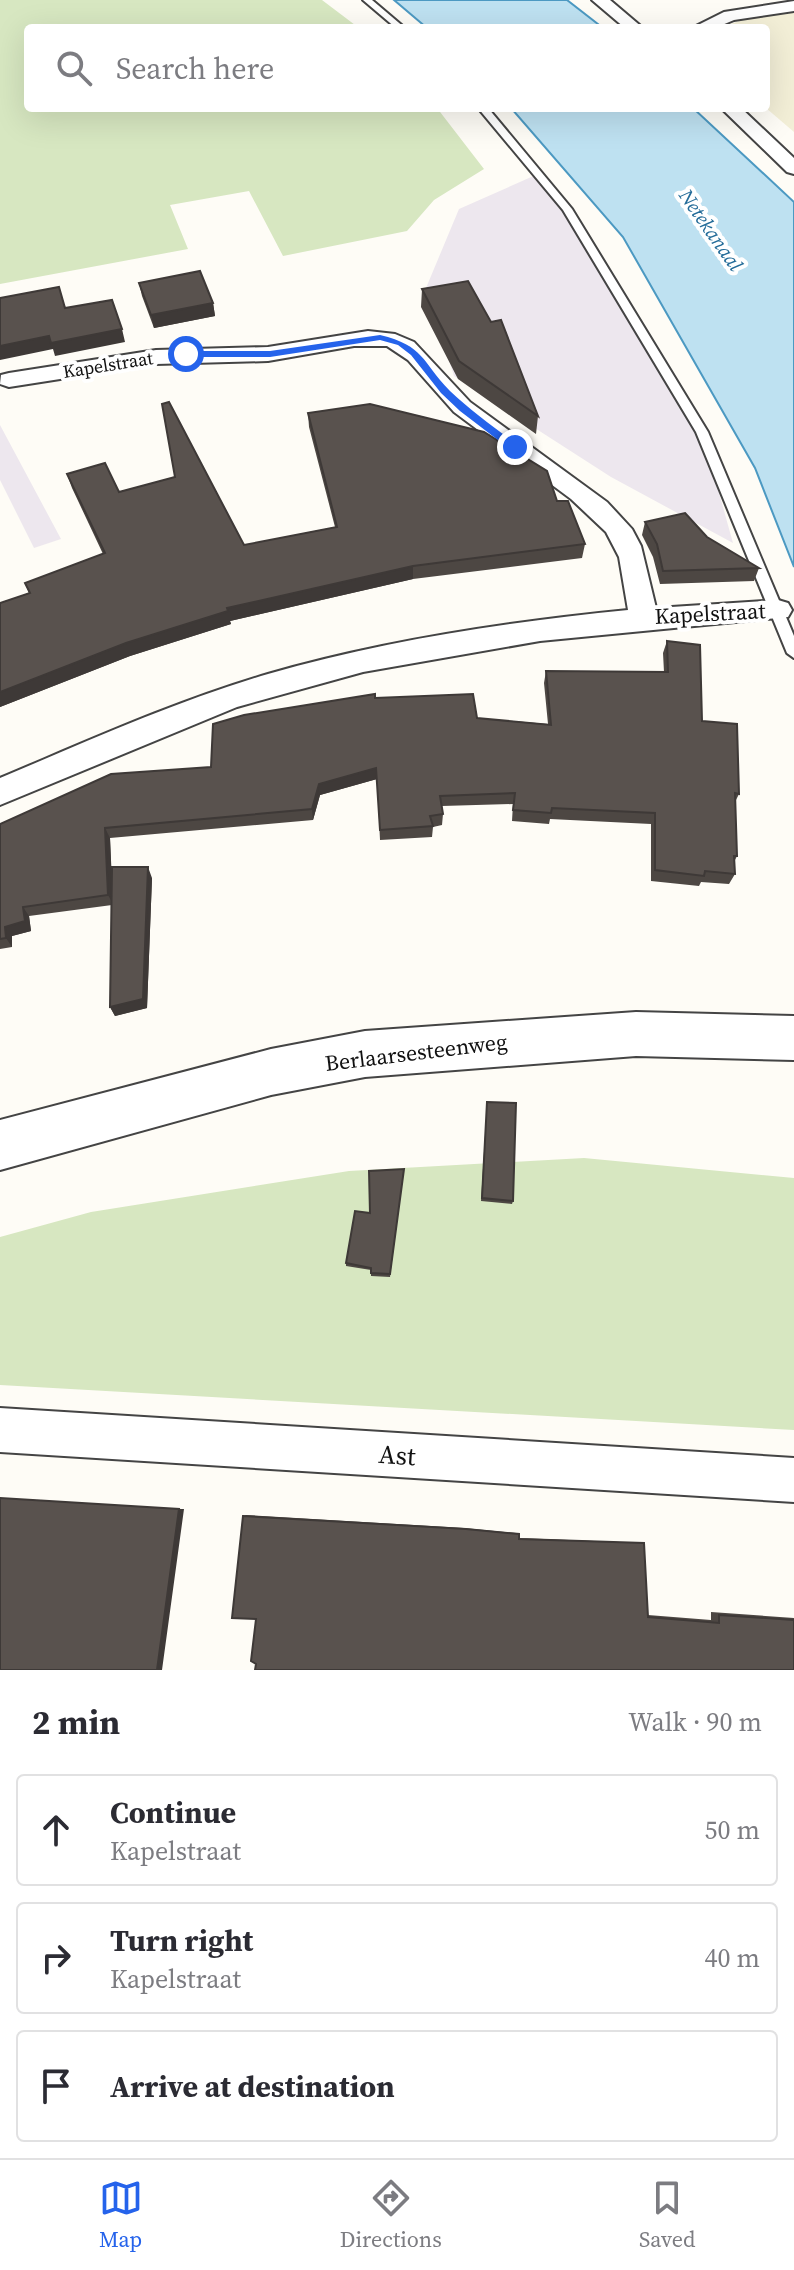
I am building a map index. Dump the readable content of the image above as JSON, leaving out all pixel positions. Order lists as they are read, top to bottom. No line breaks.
{"streets":{"street":["Kapelstraat","Berlaarsesteenweg","Ast"]},"water":["Netekanaal"],"page":{"search":"Search here","heading":["2 min","Walk · 90 m"],"list":[["Continue","Kapelstraat","50 m"],["Turn right","Kapelstraat","40 m"],"Arrive at destination"],"nav":["Map","Directions","Saved"]}}
